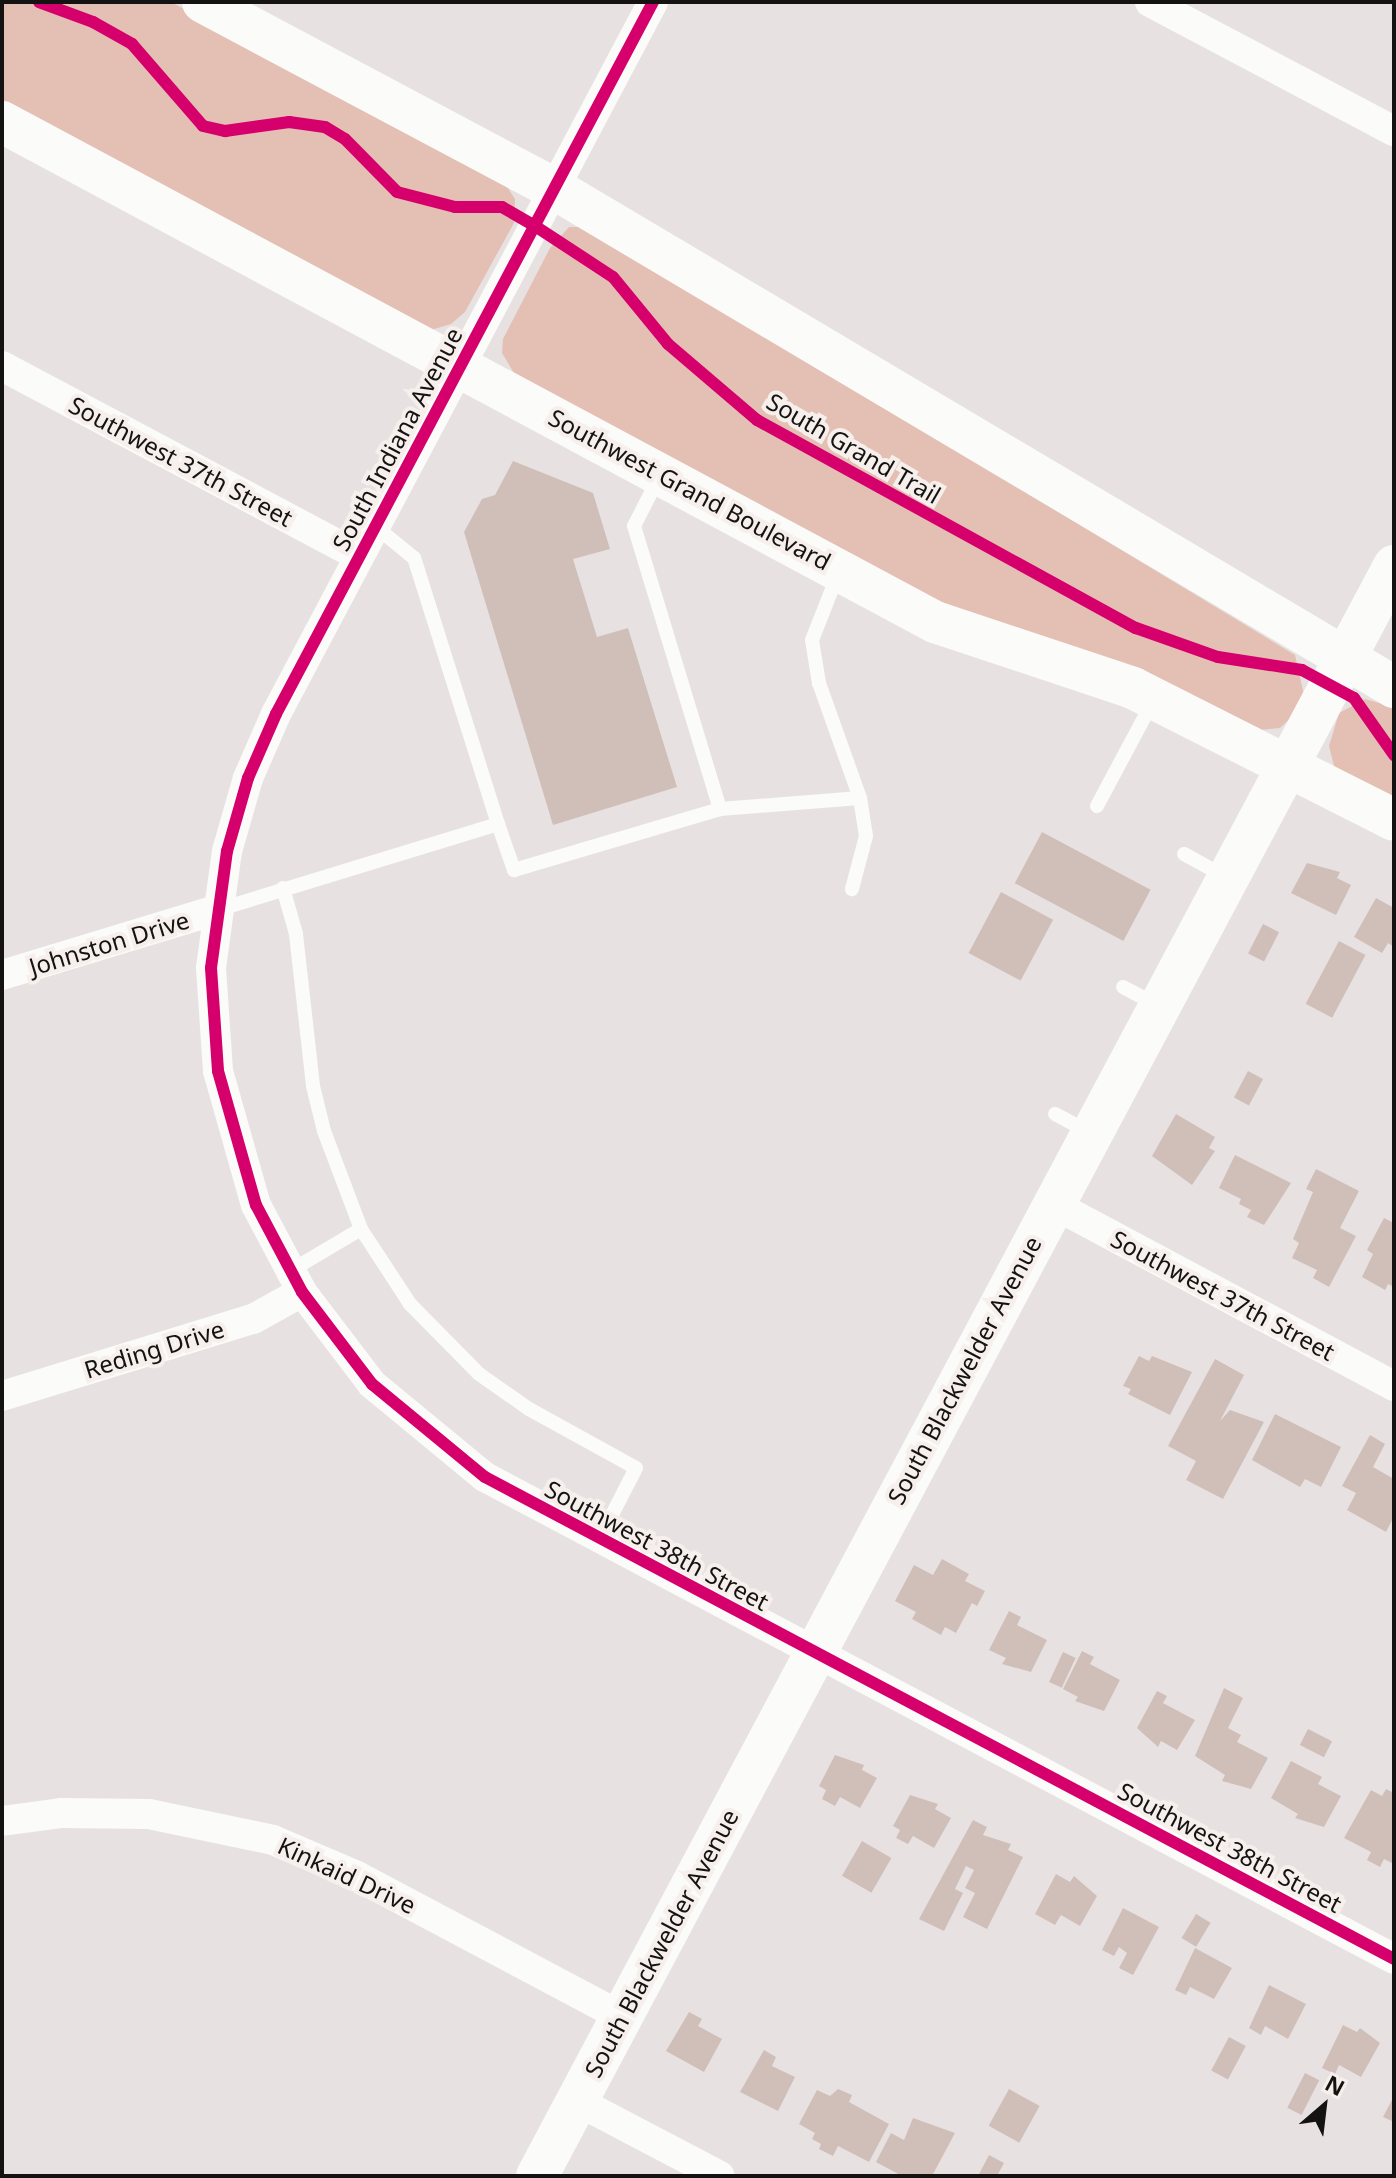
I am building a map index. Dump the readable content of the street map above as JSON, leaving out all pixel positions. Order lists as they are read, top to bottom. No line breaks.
{"streets":{"street":["South Indiana Avenue","Southwest 37th Street","Southwest Grand Boulevard","Johnston Drive","Reding Drive","South Blackwelder Avenue","Southwest 38th Street","Kinkaid Drive"],"cycle path":["South Grand Trail"]},"crossings":[["South Indiana Avenue","Southwest 37th Street"],["South Indiana Avenue","Southwest Grand Boulevard"],["South Indiana Avenue","Johnston Drive"],["South Indiana Avenue","Southwest 38th Street"],["Southwest 37th Street","South Blackwelder Avenue"],["Southwest Grand Boulevard","South Blackwelder Avenue"],["Johnston Drive","Southwest 38th Street"],["Reding Drive","Southwest 38th Street"],["South Blackwelder Avenue","Southwest 38th Street"],["South Blackwelder Avenue","Kinkaid Drive"]],"north":"top right"}
